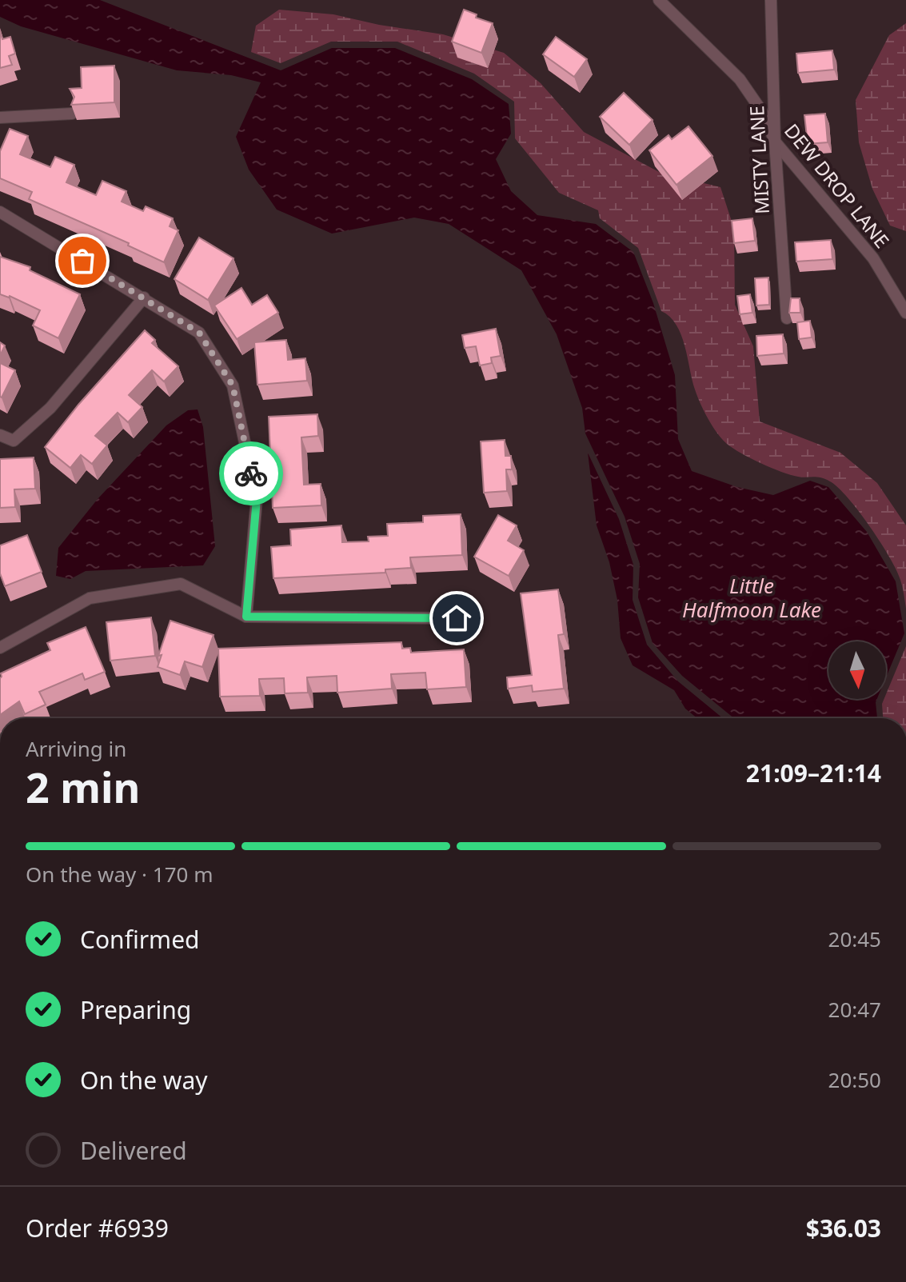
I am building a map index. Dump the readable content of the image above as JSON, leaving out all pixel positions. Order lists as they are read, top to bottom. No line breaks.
{"streets":{"street":["MISTY LANE","DEW DROP LANE"]},"crossings":[["MISTY LANE","DEW DROP LANE"]],"water":["Little Halfmoon Lake"],"north":"bottom","page":{"heading":["2 min","Arriving in","21:09–21:14"],"panel":["Order #6939","$36.03"],"bar":"On the way · 170 m","list":[["Confirmed","20:45"],["Preparing","20:47"],["On the way","20:50"],"Delivered"]}}
